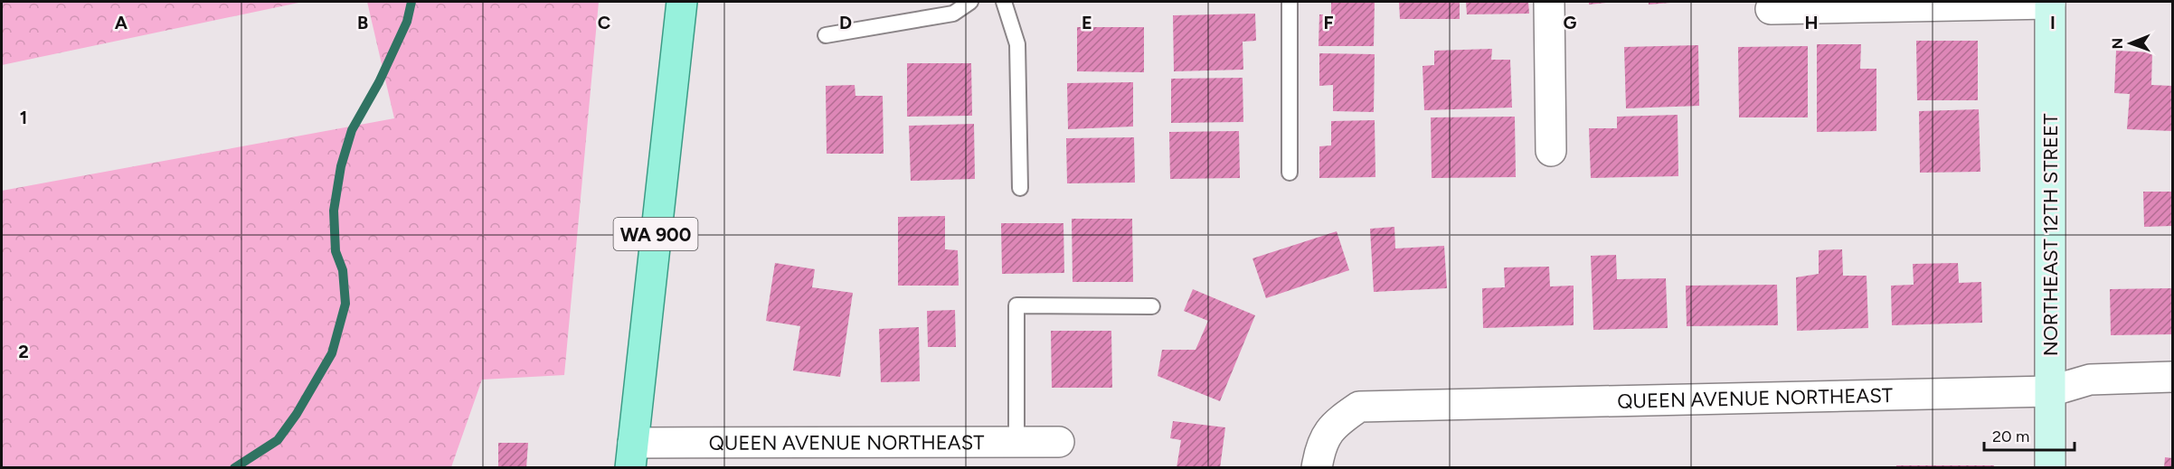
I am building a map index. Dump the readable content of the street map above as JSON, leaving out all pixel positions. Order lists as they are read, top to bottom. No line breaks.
{"streets":{"main road":["WA 900"],"street":["NORTHEAST 12TH STREET","QUEEN AVENUE NORTHEAST"]},"crossings":[["WA 900","QUEEN AVENUE NORTHEAST"],["NORTHEAST 12TH STREET","QUEEN AVENUE NORTHEAST"]],"scale_bar":"20 m","north":"left","grid":{"columns":["A","B","C","D","E","F","G","H","I"],"rows":["1","2"]}}
